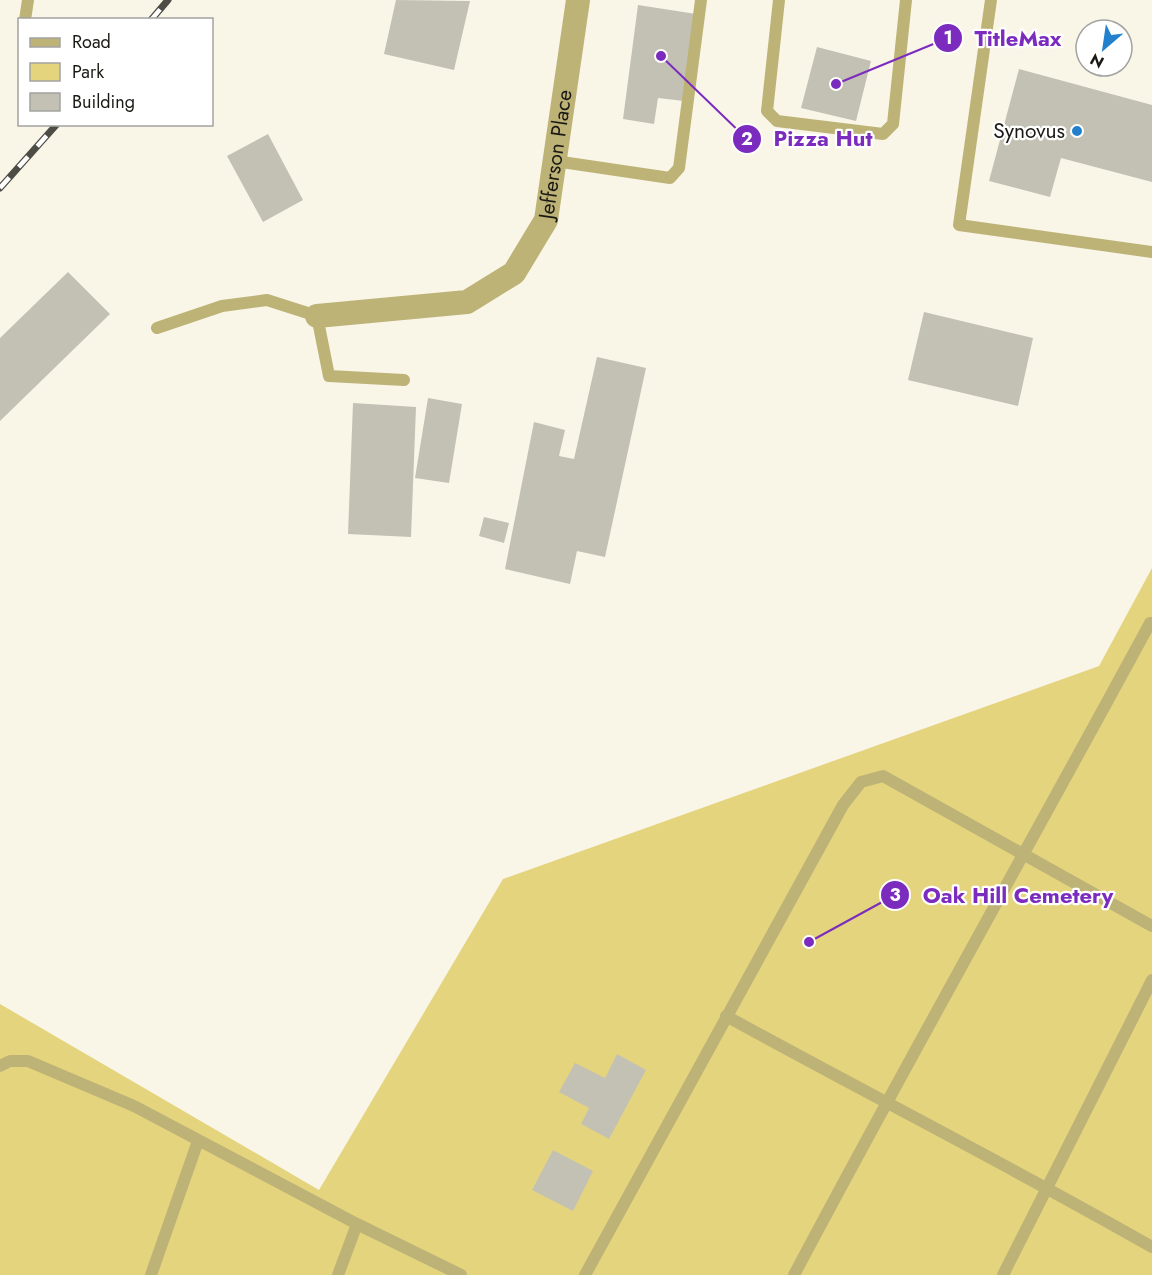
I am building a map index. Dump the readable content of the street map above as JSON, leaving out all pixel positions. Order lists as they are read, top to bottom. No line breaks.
{"streets":{"street":["Jefferson Place"]},"places":["Pizza Hut","TitleMax","Synovus","Oak Hill Cemetery"],"legend":["Road","Park","Building"],"north":"bottom left"}
